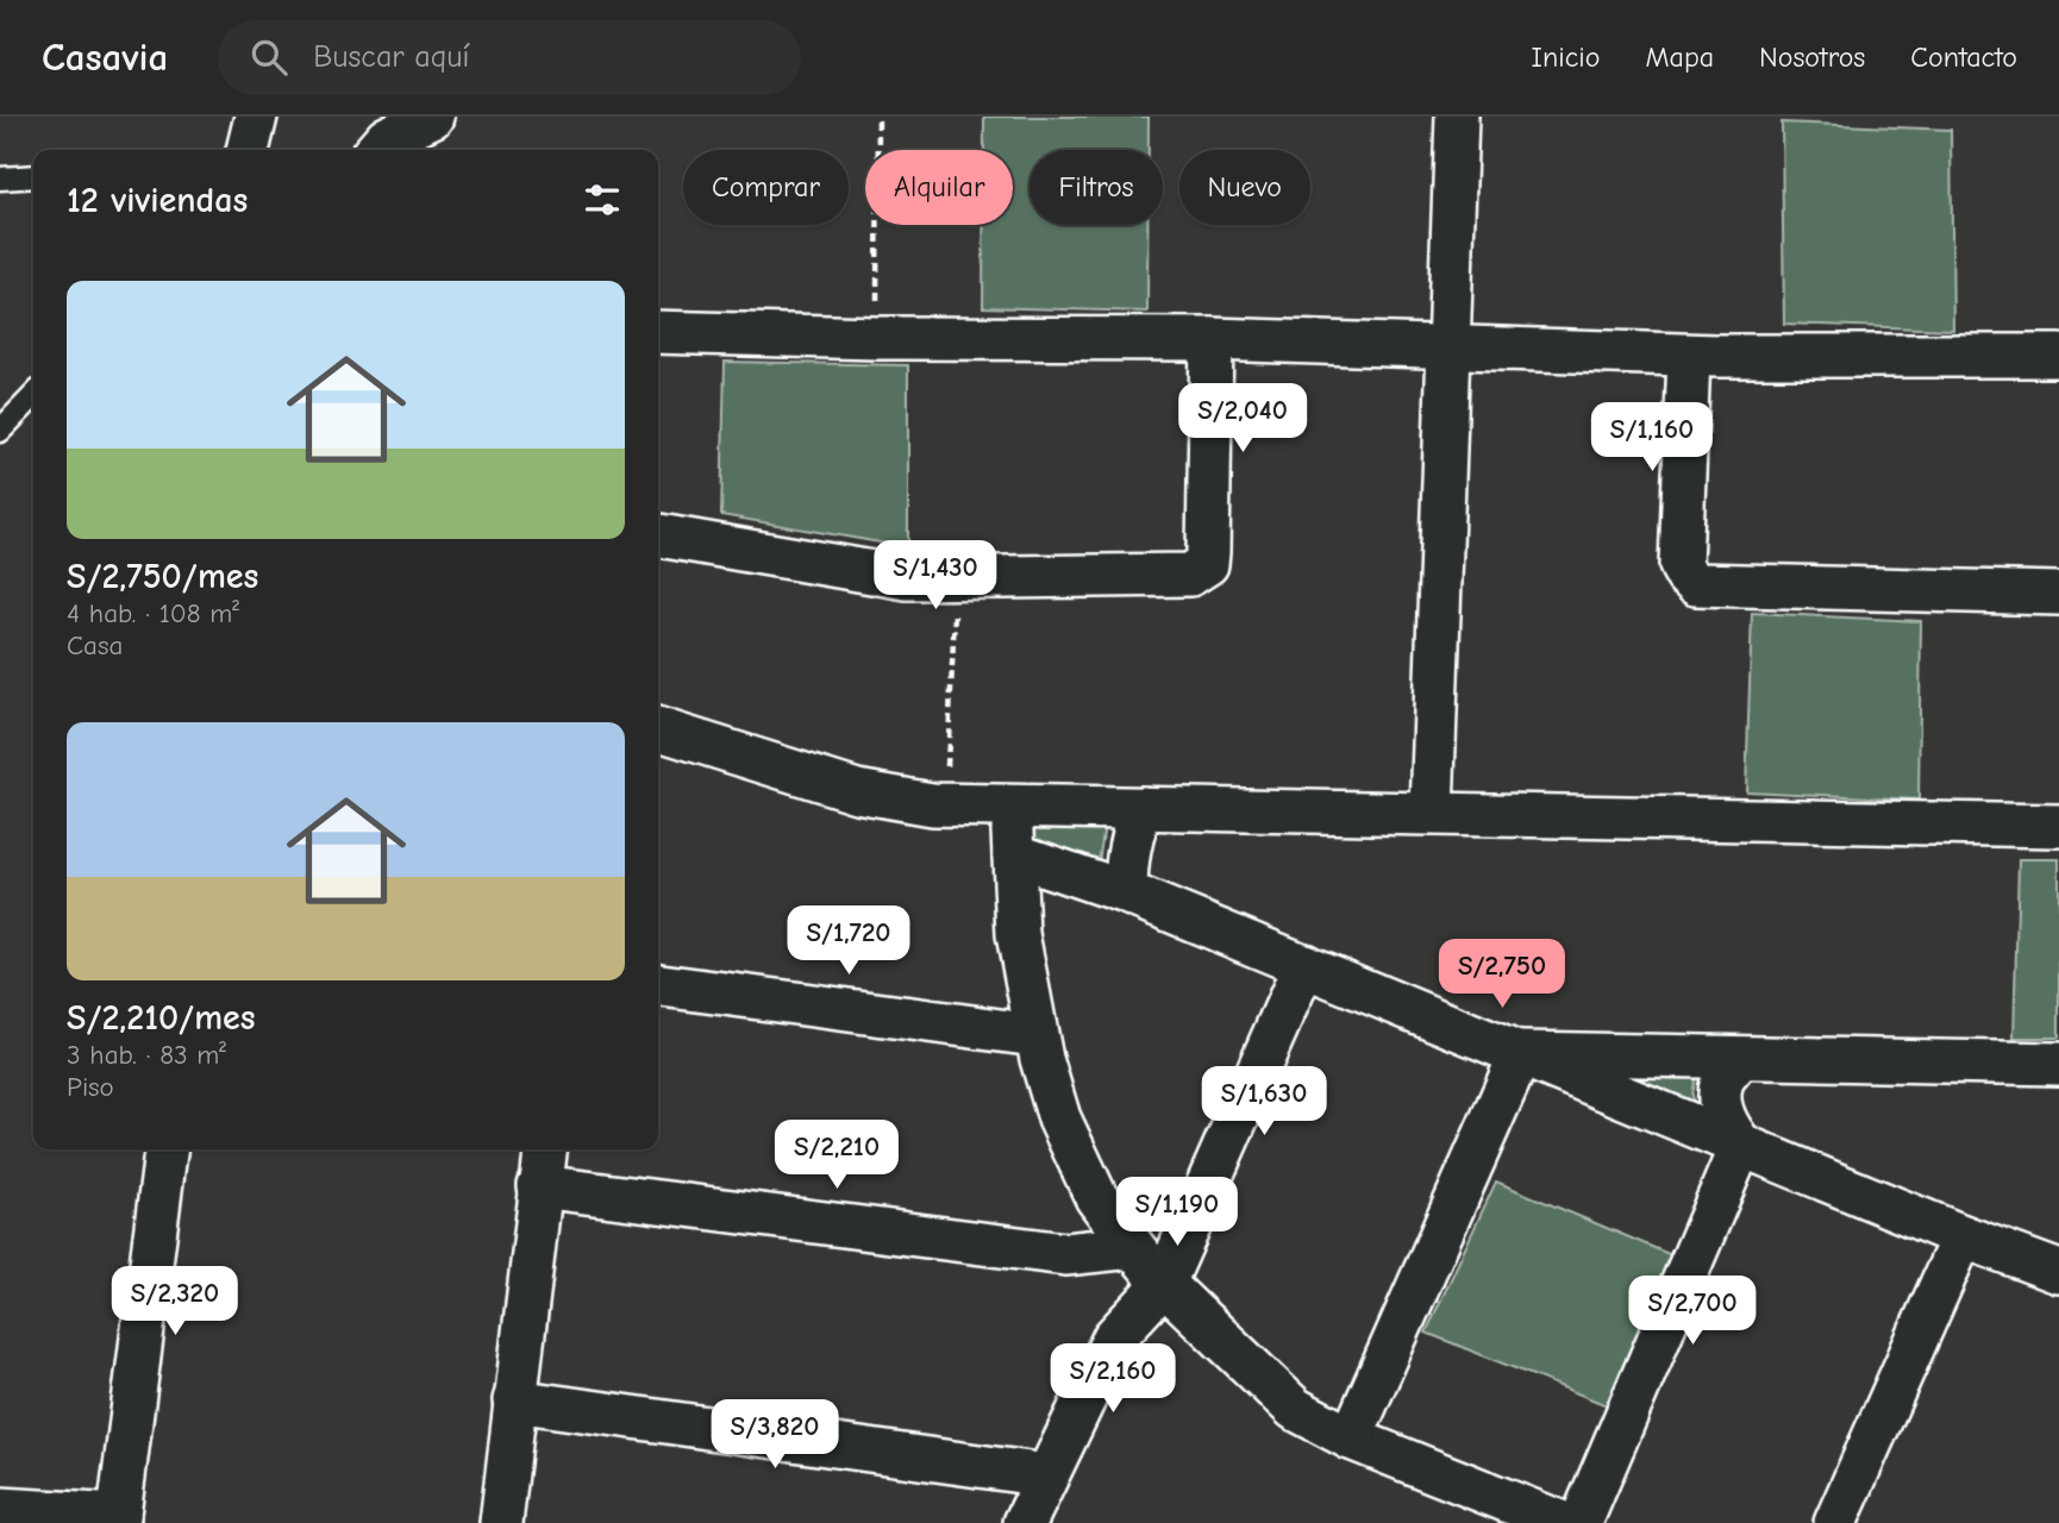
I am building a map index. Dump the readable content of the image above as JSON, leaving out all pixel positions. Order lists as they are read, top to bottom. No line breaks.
{"page":{"header":"Casavia","search":"Buscar aquí","nav":["Inicio","Mapa","Nosotros","Contacto"],"chip":["Comprar","Alquilar","Filtros","Nuevo"],"heading":"12 viviendas","list":[{"name":"S/2,750/mes","note":"4 hab. · 108 m² · Casa"},{"name":"S/2,210/mes","note":"3 hab. · 83 m² · Piso"}],"price":["S/2,040","S/1,160","S/1,430","S/1,720","S/2,750","S/1,630","S/2,210","S/1,190","S/2,320","S/2,700","S/2,160","S/3,820"]}}
